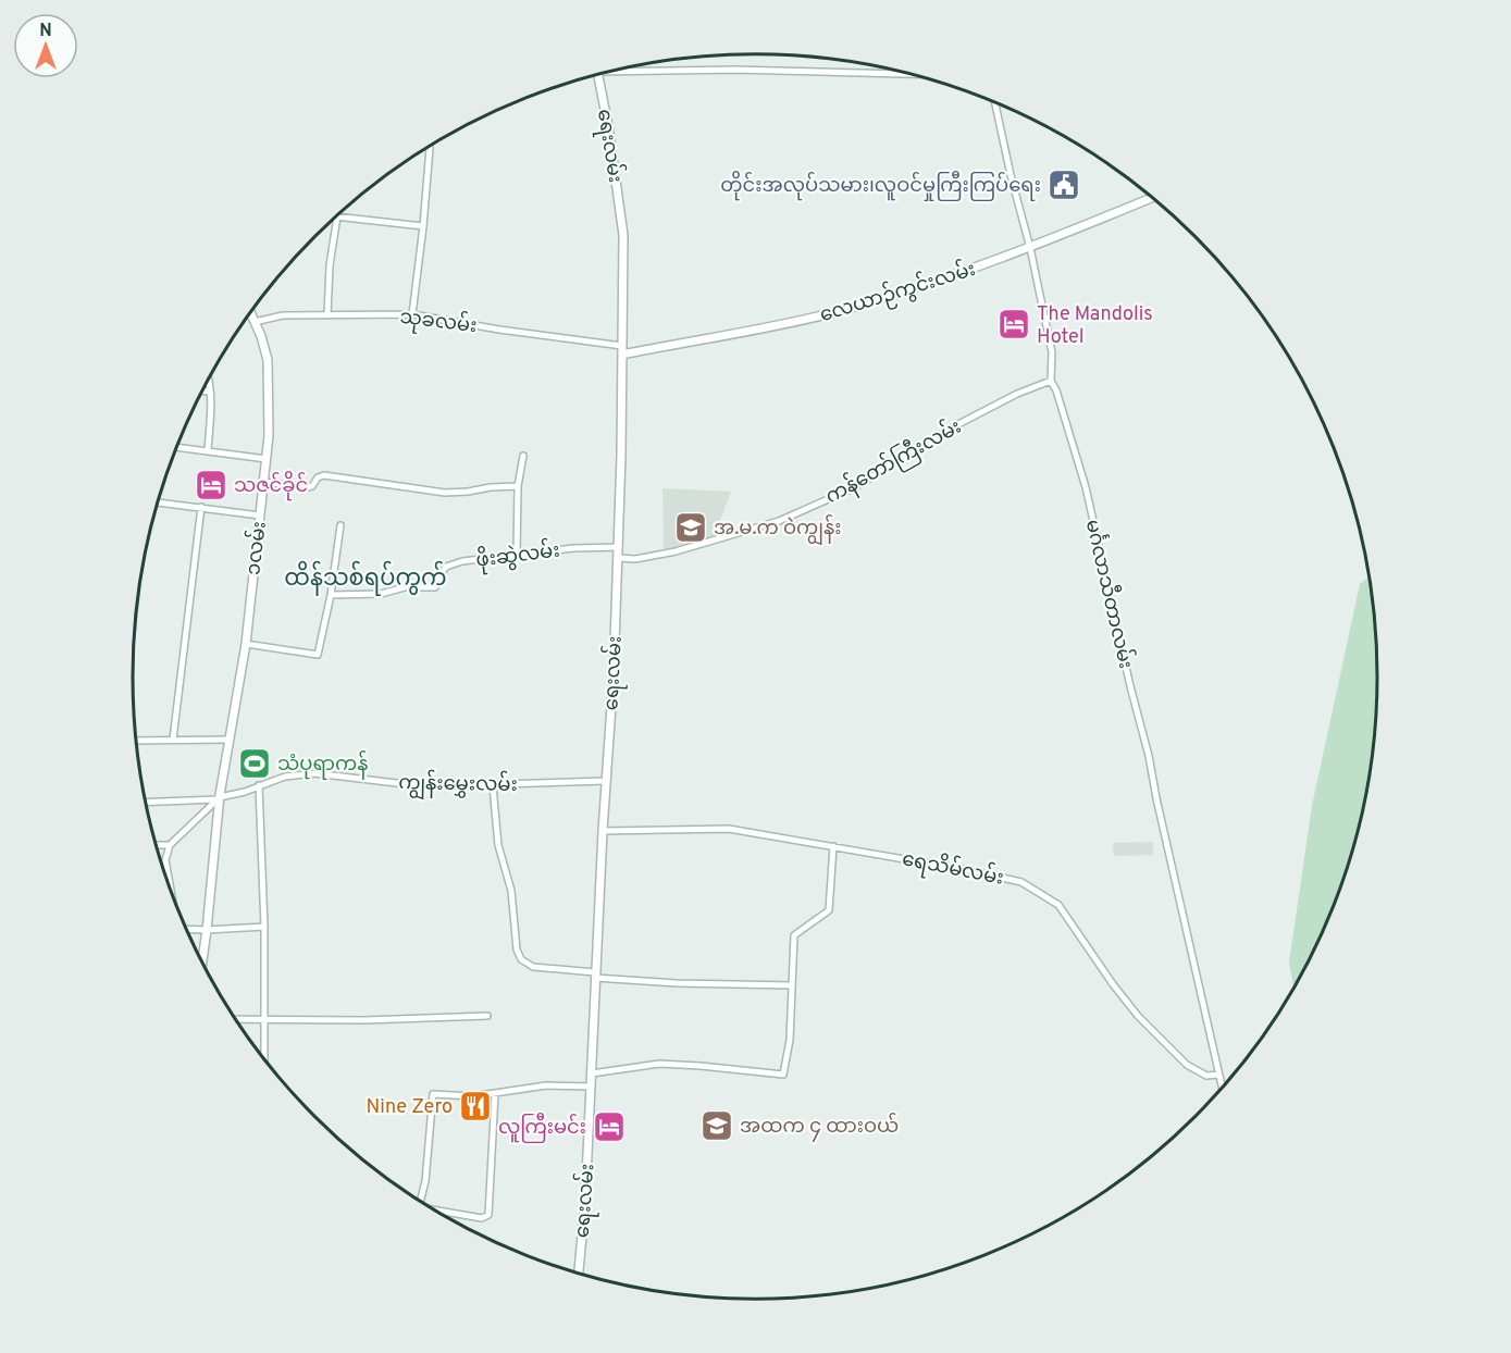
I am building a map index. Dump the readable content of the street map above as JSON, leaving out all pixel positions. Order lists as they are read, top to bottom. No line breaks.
{"streets":{"street":["ရေးလမ်း","လေယာဉ်ကွင်းလမ်း","သုခလမ်း","ကန်တော်ကြီးလမ်း","၁လမ်း","ဖိုးဆွဲလမ်း","မင်္ဂလာသီတာလမ်း","ကျွန်းမွှေးလမ်း","ရေသိမ်လမ်း"]},"crossings":[["ရေးလမ်း","လေယာဉ်ကွင်းလမ်း"],["ရေးလမ်း","သုခလမ်း"],["ရေးလမ်း","ကန်တော်ကြီးလမ်း"],["ရေးလမ်း","ဖိုးဆွဲလမ်း"],["ရေးလမ်း","ကျွန်းမွှေးလမ်း"],["ရေးလမ်း","ရေသိမ်လမ်း"],["လေယာဉ်ကွင်းလမ်း","သုခလမ်း"],["လေယာဉ်ကွင်းလမ်း","မင်္ဂလာသီတာလမ်း"],["သုခလမ်း","၁လမ်း"],["ကန်တော်ကြီးလမ်း","မင်္ဂလာသီတာလမ်း"],["၁လမ်း","ကျွန်းမွှေးလမ်း"],["မင်္ဂလာသီတာလမ်း","ရေသိမ်လမ်း"]],"districts":["ထိန်သစ်ရပ်ကွက်"],"places":{"public building":["တိုင်းအလုပ်သမား၊လူဝင်မှုကြီးကြပ်ရေး"],"hotel":["The Mandolis Hotel","သဇင်ခိုင်","လူကြီးမင်း"],"school or university":["အ.မ.က ဝဲကျွန်း","အထက ၄ ထားဝယ်"],"sports":["သံပုရာကန်"],"restaurant":["Nine Zero"]},"north":"top"}
